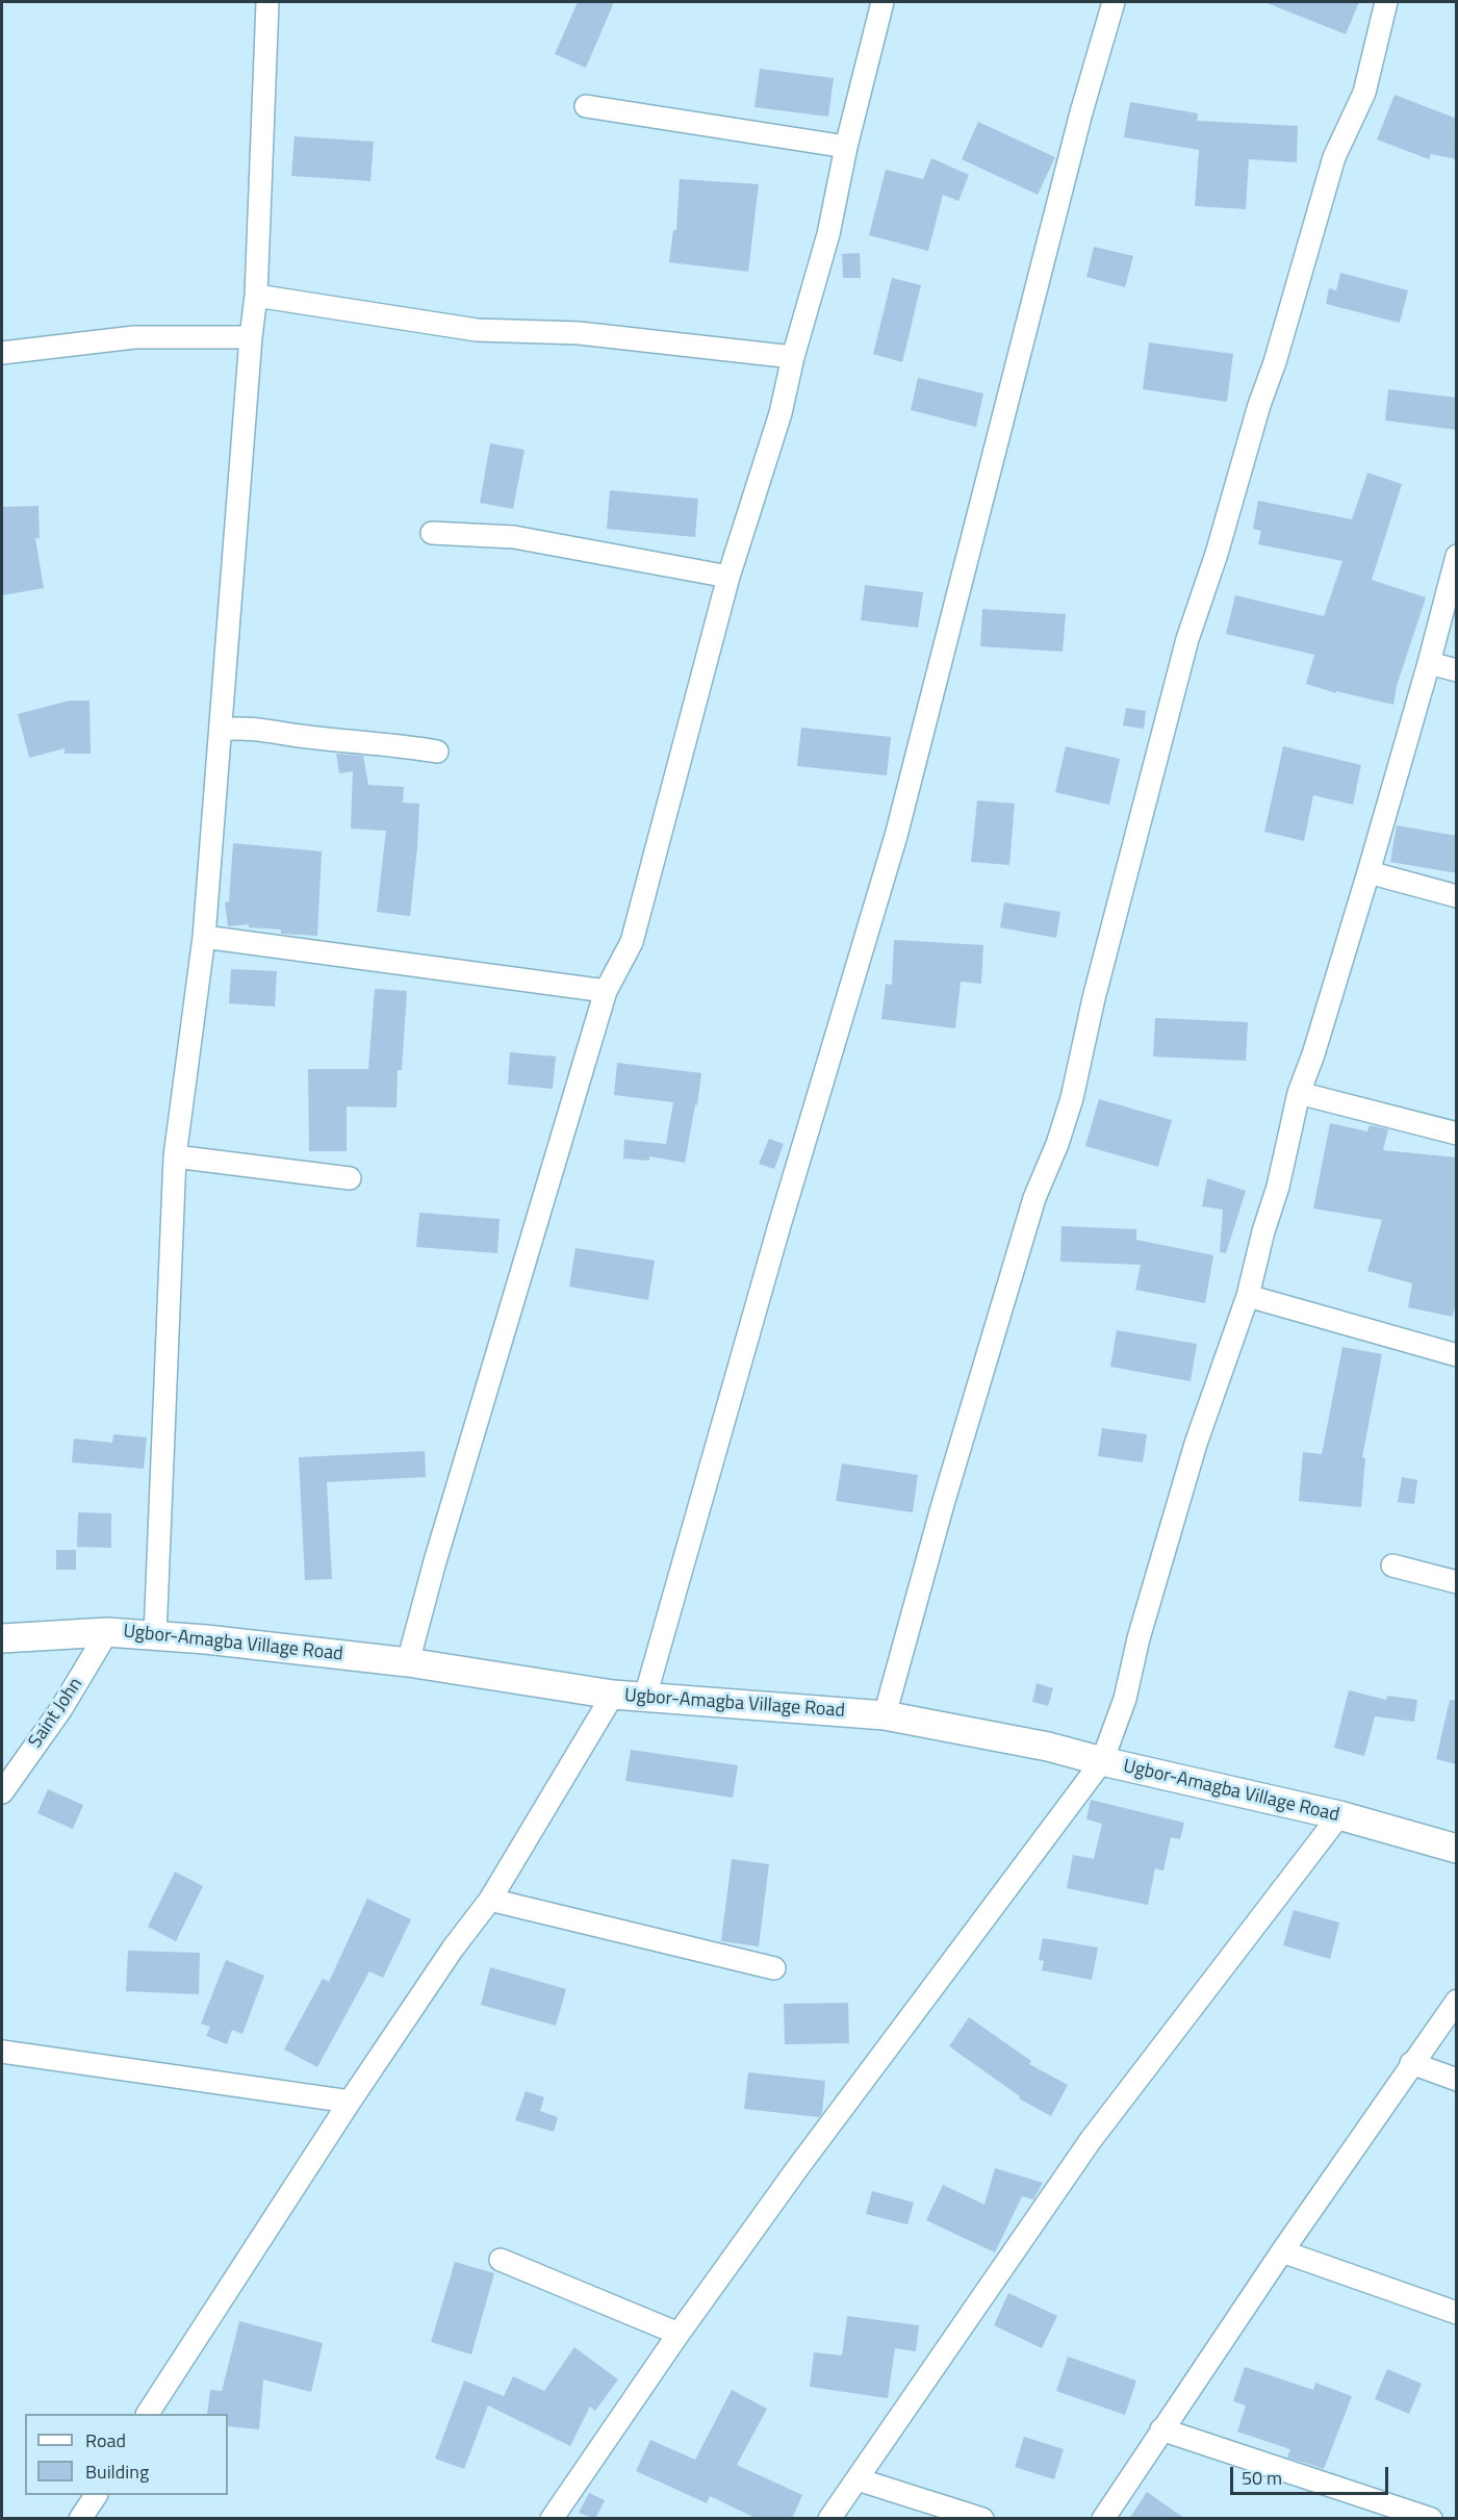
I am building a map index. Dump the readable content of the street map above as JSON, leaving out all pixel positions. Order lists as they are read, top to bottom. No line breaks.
{"streets":{"street":["Ugbor-Amagba Village Road","Saint John"]},"crossings":[["Ugbor-Amagba Village Road","Saint John"]],"legend":["Road","Building"],"scale_bar":"50 m"}
